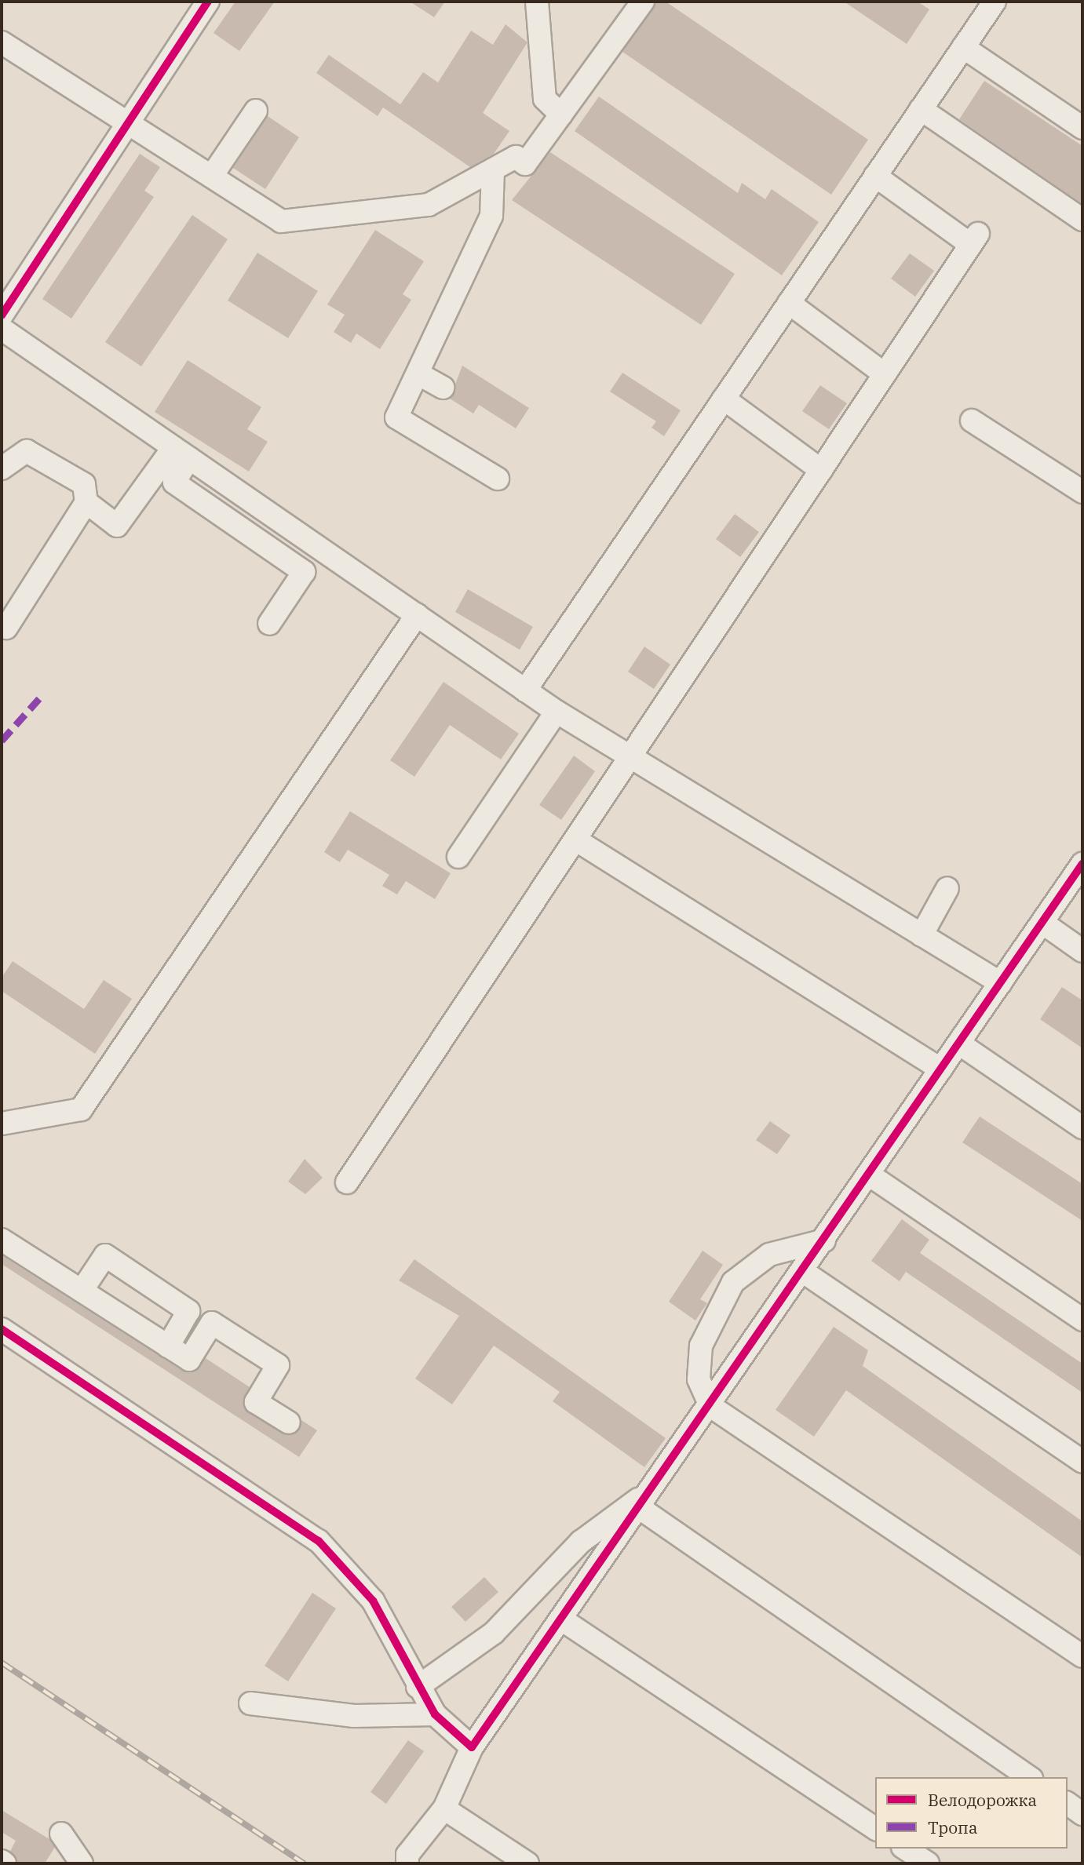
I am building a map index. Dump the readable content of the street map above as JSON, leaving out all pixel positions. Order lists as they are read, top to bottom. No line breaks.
{"legend":["Велодорожка","Тропа"]}
